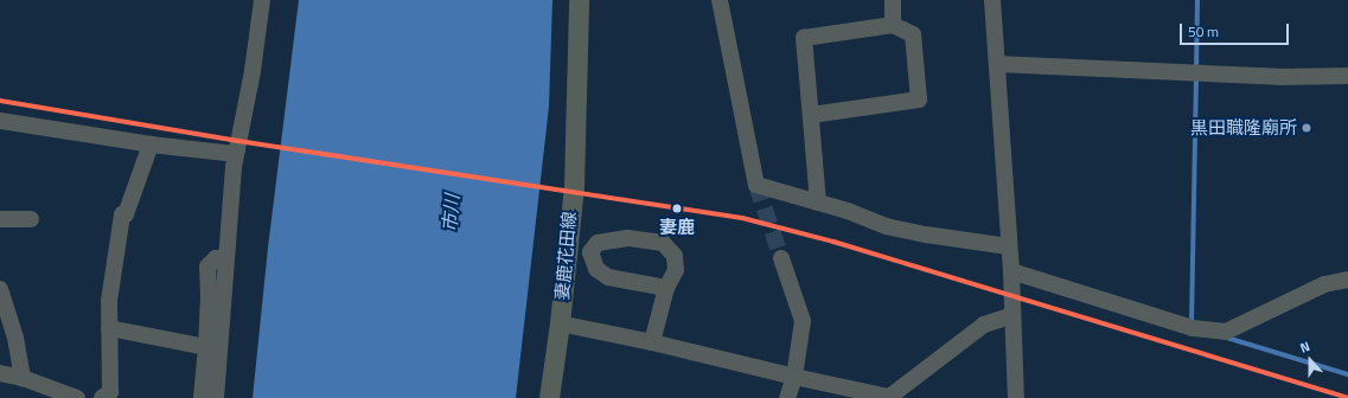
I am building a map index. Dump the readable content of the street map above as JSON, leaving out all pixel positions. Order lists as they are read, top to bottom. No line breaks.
{"streets":{"main road":["妻鹿花田線"]},"water":["市川"],"places":["黒田職隆廟所","妻鹿"],"scale_bar":"50 m","north":"top"}
